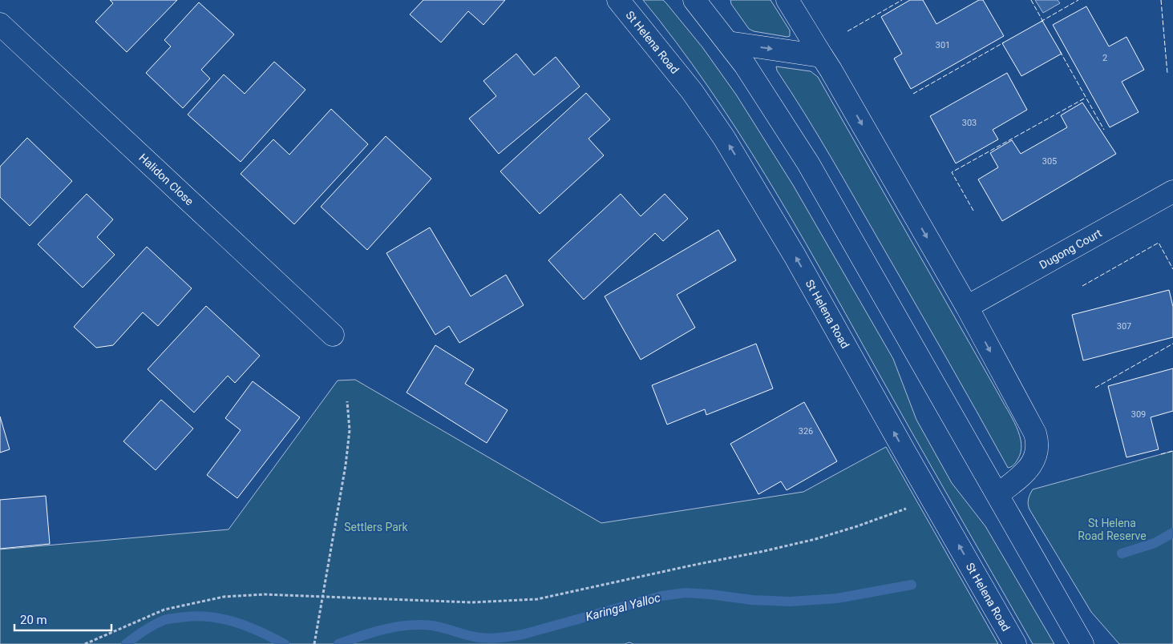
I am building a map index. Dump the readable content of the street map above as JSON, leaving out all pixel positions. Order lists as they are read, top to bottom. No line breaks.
{"streets":{"street":["St Helena Road","Halidon Close","Dugong Court"]},"water":["Karingal Yalloc"],"parks":["St Helena Road Reserve","Settlers Park"],"house_numbers":["301","2","303","305","307","309","326"],"scale_bar":"20 m"}
